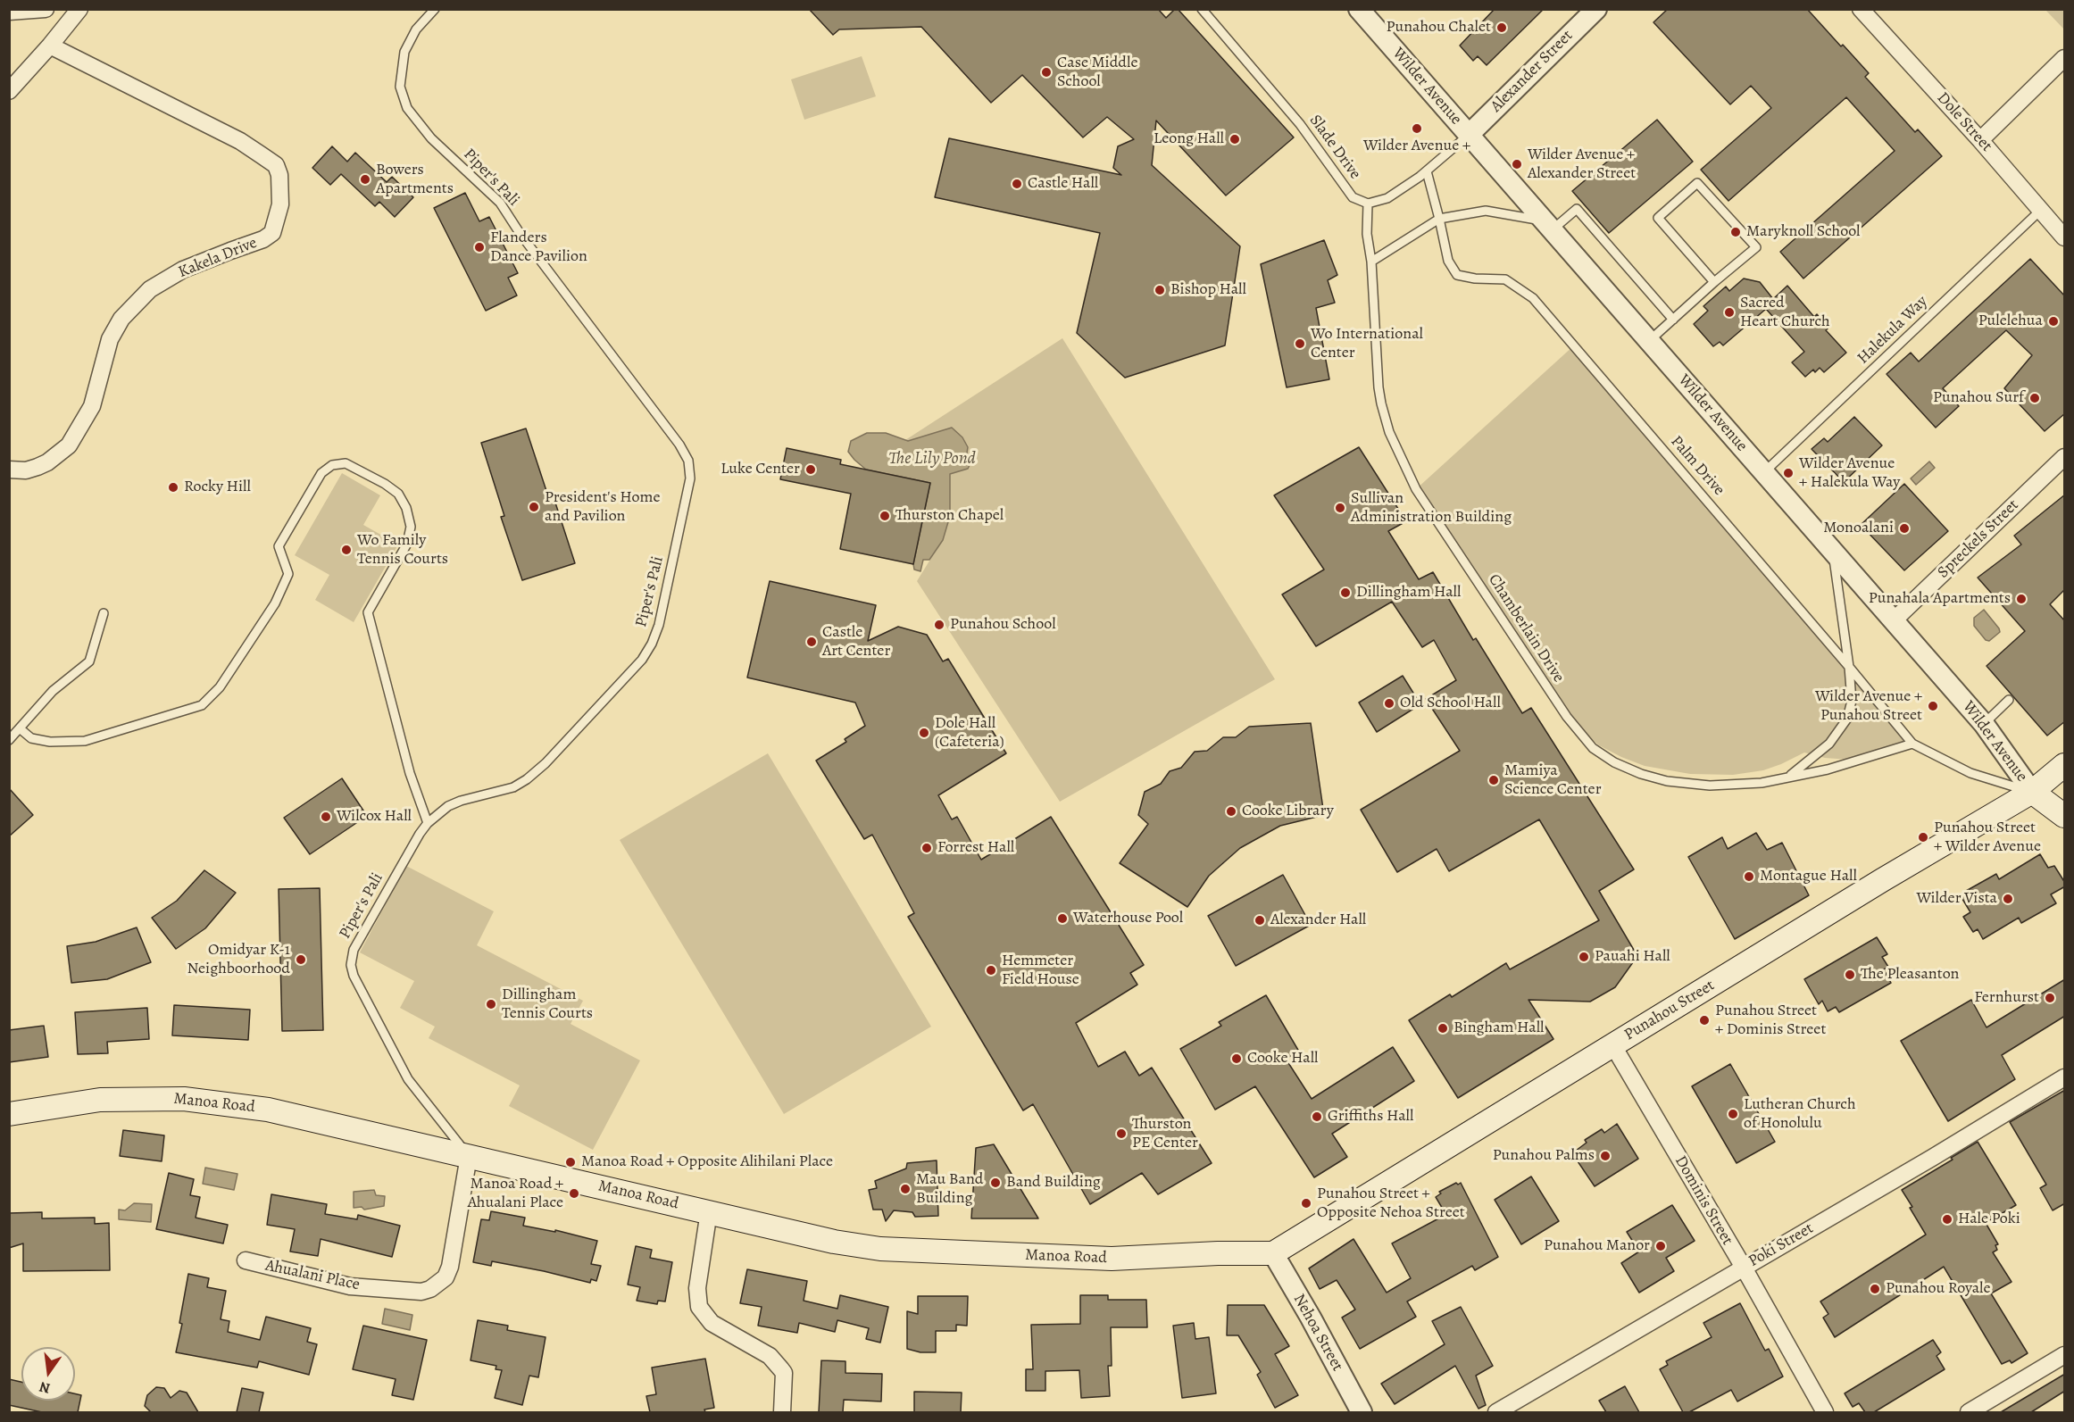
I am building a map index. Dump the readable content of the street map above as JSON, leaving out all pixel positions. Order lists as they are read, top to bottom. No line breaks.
{"streets":{"main road":["Wilder Avenue","Punahou Street","Manoa Road"],"street":["Alexander Street","Dole Street","Kakela Drive","Spreckels Street","Dominis Street","Poki Street","Ahualani Place","Nehoa Street"],"lane":["Slade Drive","Piper's Pali","Halekula Way","Palm Drive","Chamberlain Drive"]},"crossings":[["Alexander Street","Wilder Avenue"],["Wilder Avenue","Halekula Way"],["Wilder Avenue","Palm Drive"],["Wilder Avenue","Spreckels Street"],["Wilder Avenue","Punahou Street"],["Dole Street","Halekula Way"],["Slade Drive","Chamberlain Drive"],["Piper's Pali","Manoa Road"],["Piper's Pali","Ahualani Place"],["Palm Drive","Chamberlain Drive"],["Palm Drive","Punahou Street"],["Punahou Street","Manoa Road"],["Punahou Street","Dominis Street"],["Punahou Street","Nehoa Street"],["Manoa Road","Ahualani Place"],["Manoa Road","Nehoa Street"],["Dominis Street","Poki Street"]],"water":["The Lily Pond"],"places":["Punahou Chalet","Case Middle School","Wilder Avenue +","Leong Hall","Wilder Avenue + Alexander Street","Bowers Apartments","Castle Hall","Maryknoll School","Flanders Dance Pavilion","Bishop Hall","Sacred Heart Church","Pulelehua","Wo International Center","Punahou Surf","Luke Center","Wilder Avenue + Halekula Way","Rocky Hill","President's Home and Pavilion","Sullivan Administration Building","Thurston Chapel","Monoalani","Wo Family Tennis Courts","Dillingham Hall","Punahala Apartments","Punahou School","Castle Art Center","Old School Hall","Wilder Avenue + Punahou Street","Dole Hall (Cafeteria)","Mamiya Science Center","Cooke Library","Wilcox Hall","Punahou Street + Wilder Avenue","Forrest Hall","Montague Hall","Wilder Vista","Waterhouse Pool","Alexander Hall","Pauahi Hall","Omidyar K-1 Neighboorhood","Hemmeter Field House","The Pleasanton","Fernhurst","Dillingham Tennis Courts","Punahou Street + Dominis Street","Bingham Hall","Cooke Hall","Lutheran Church of Honolulu","Griffiths Hall","Thurston PE Center","Punahou Palms","Manoa Road + Opposite Alihilani Place","Band Building","Mau Band Building","Manoa Road + Ahualani Place","Punahou Street + Opposite Nehoa Street","Hale Poki","Punahou Manor","Punahou Royale"],"north":"bottom"}
